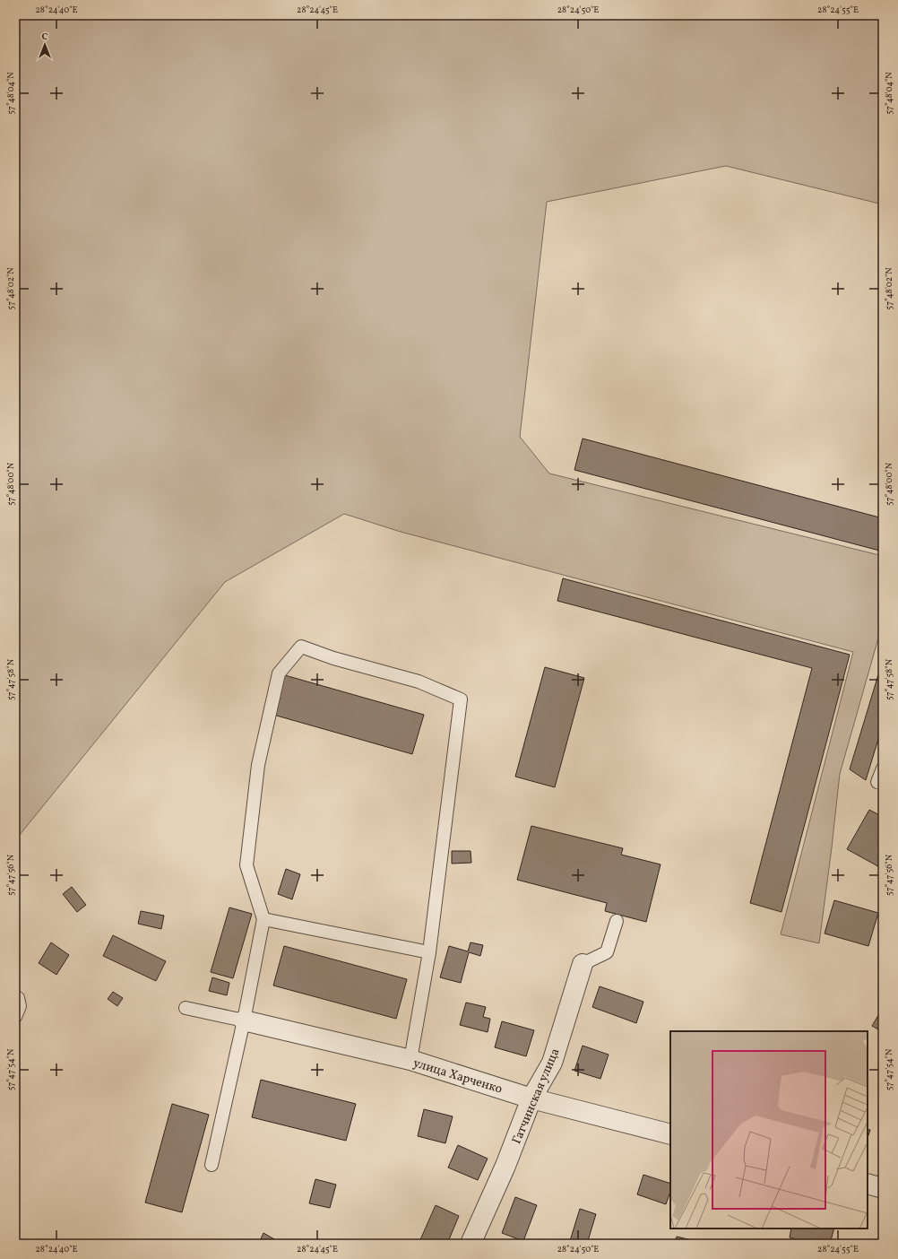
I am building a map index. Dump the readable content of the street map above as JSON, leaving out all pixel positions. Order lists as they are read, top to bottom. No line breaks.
{"streets":{"street":["улица Харченко","Гатчинская улица"]},"crossings":[["улица Харченко","Гатчинская улица"]],"north":"top","coordinates":["28°24'40\"E","28°24'45\"E","28°24'50\"E","28°24'55\"E","57°48'04\"N","57°48'02\"N","57°48'00\"N","57°47'58\"N","57°47'56\"N","57°47'54\"N"]}
